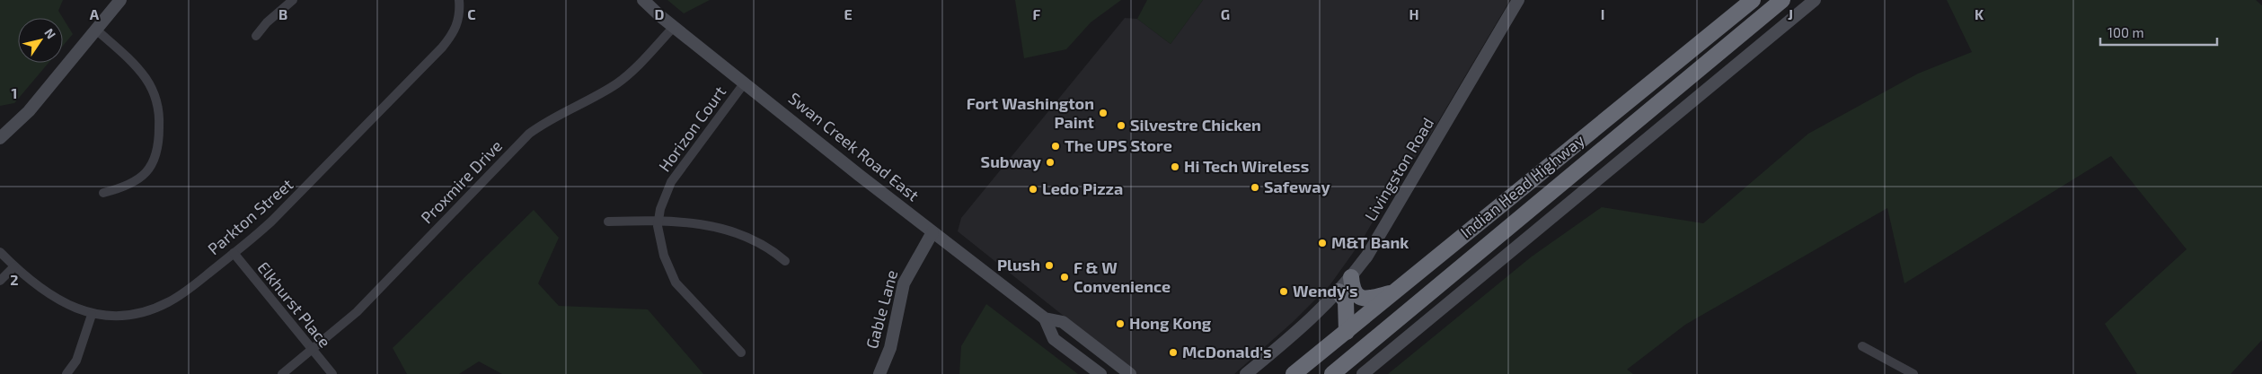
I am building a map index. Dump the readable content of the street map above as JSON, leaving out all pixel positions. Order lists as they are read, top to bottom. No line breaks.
{"streets":{"highway":["Indian Head Highway"],"main road":["Swan Creek Road East","Livingston Road","Gable Lane"],"street":["Horizon Court","Proxmire Drive","Parkton Street","Elkhurst Place"]},"crossings":[["Horizon Court","Swan Creek Road East"],["Swan Creek Road East","Proxmire Drive"],["Swan Creek Road East","Gable Lane"],["Proxmire Drive","Elkhurst Place"],["Parkton Street","Elkhurst Place"]],"places":["Fort Washington Paint","Silvestre Chicken","The UPS Store","Subway","Hi Tech Wireless","Safeway","Ledo Pizza","M&T Bank","Plush","F & W Convenience","Wendy's","Hong Kong","McDonald's"],"scale_bar":"100 m","north":"top right","grid":{"columns":["A","B","C","D","E","F","G","H","I","J","K"],"rows":["1","2"]}}
